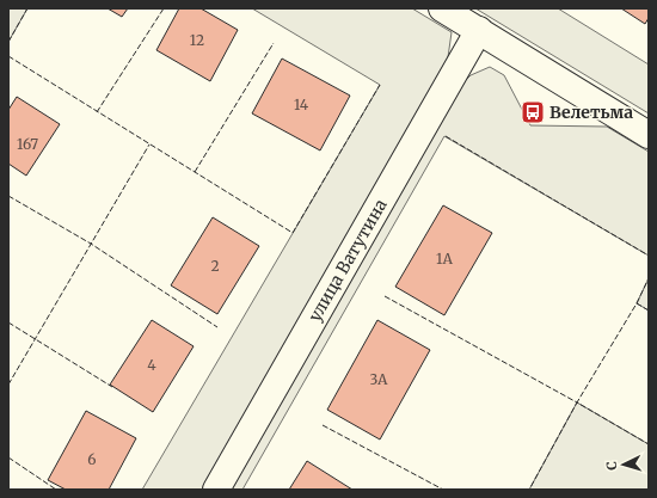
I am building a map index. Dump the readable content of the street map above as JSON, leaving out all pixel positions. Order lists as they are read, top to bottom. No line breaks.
{"streets":{"street":["улица Ватутина"]},"places":{"bus stop":["Велетьма"]},"house_numbers":["12","14","167","1А","2","4","3А","6"],"north":"left"}
